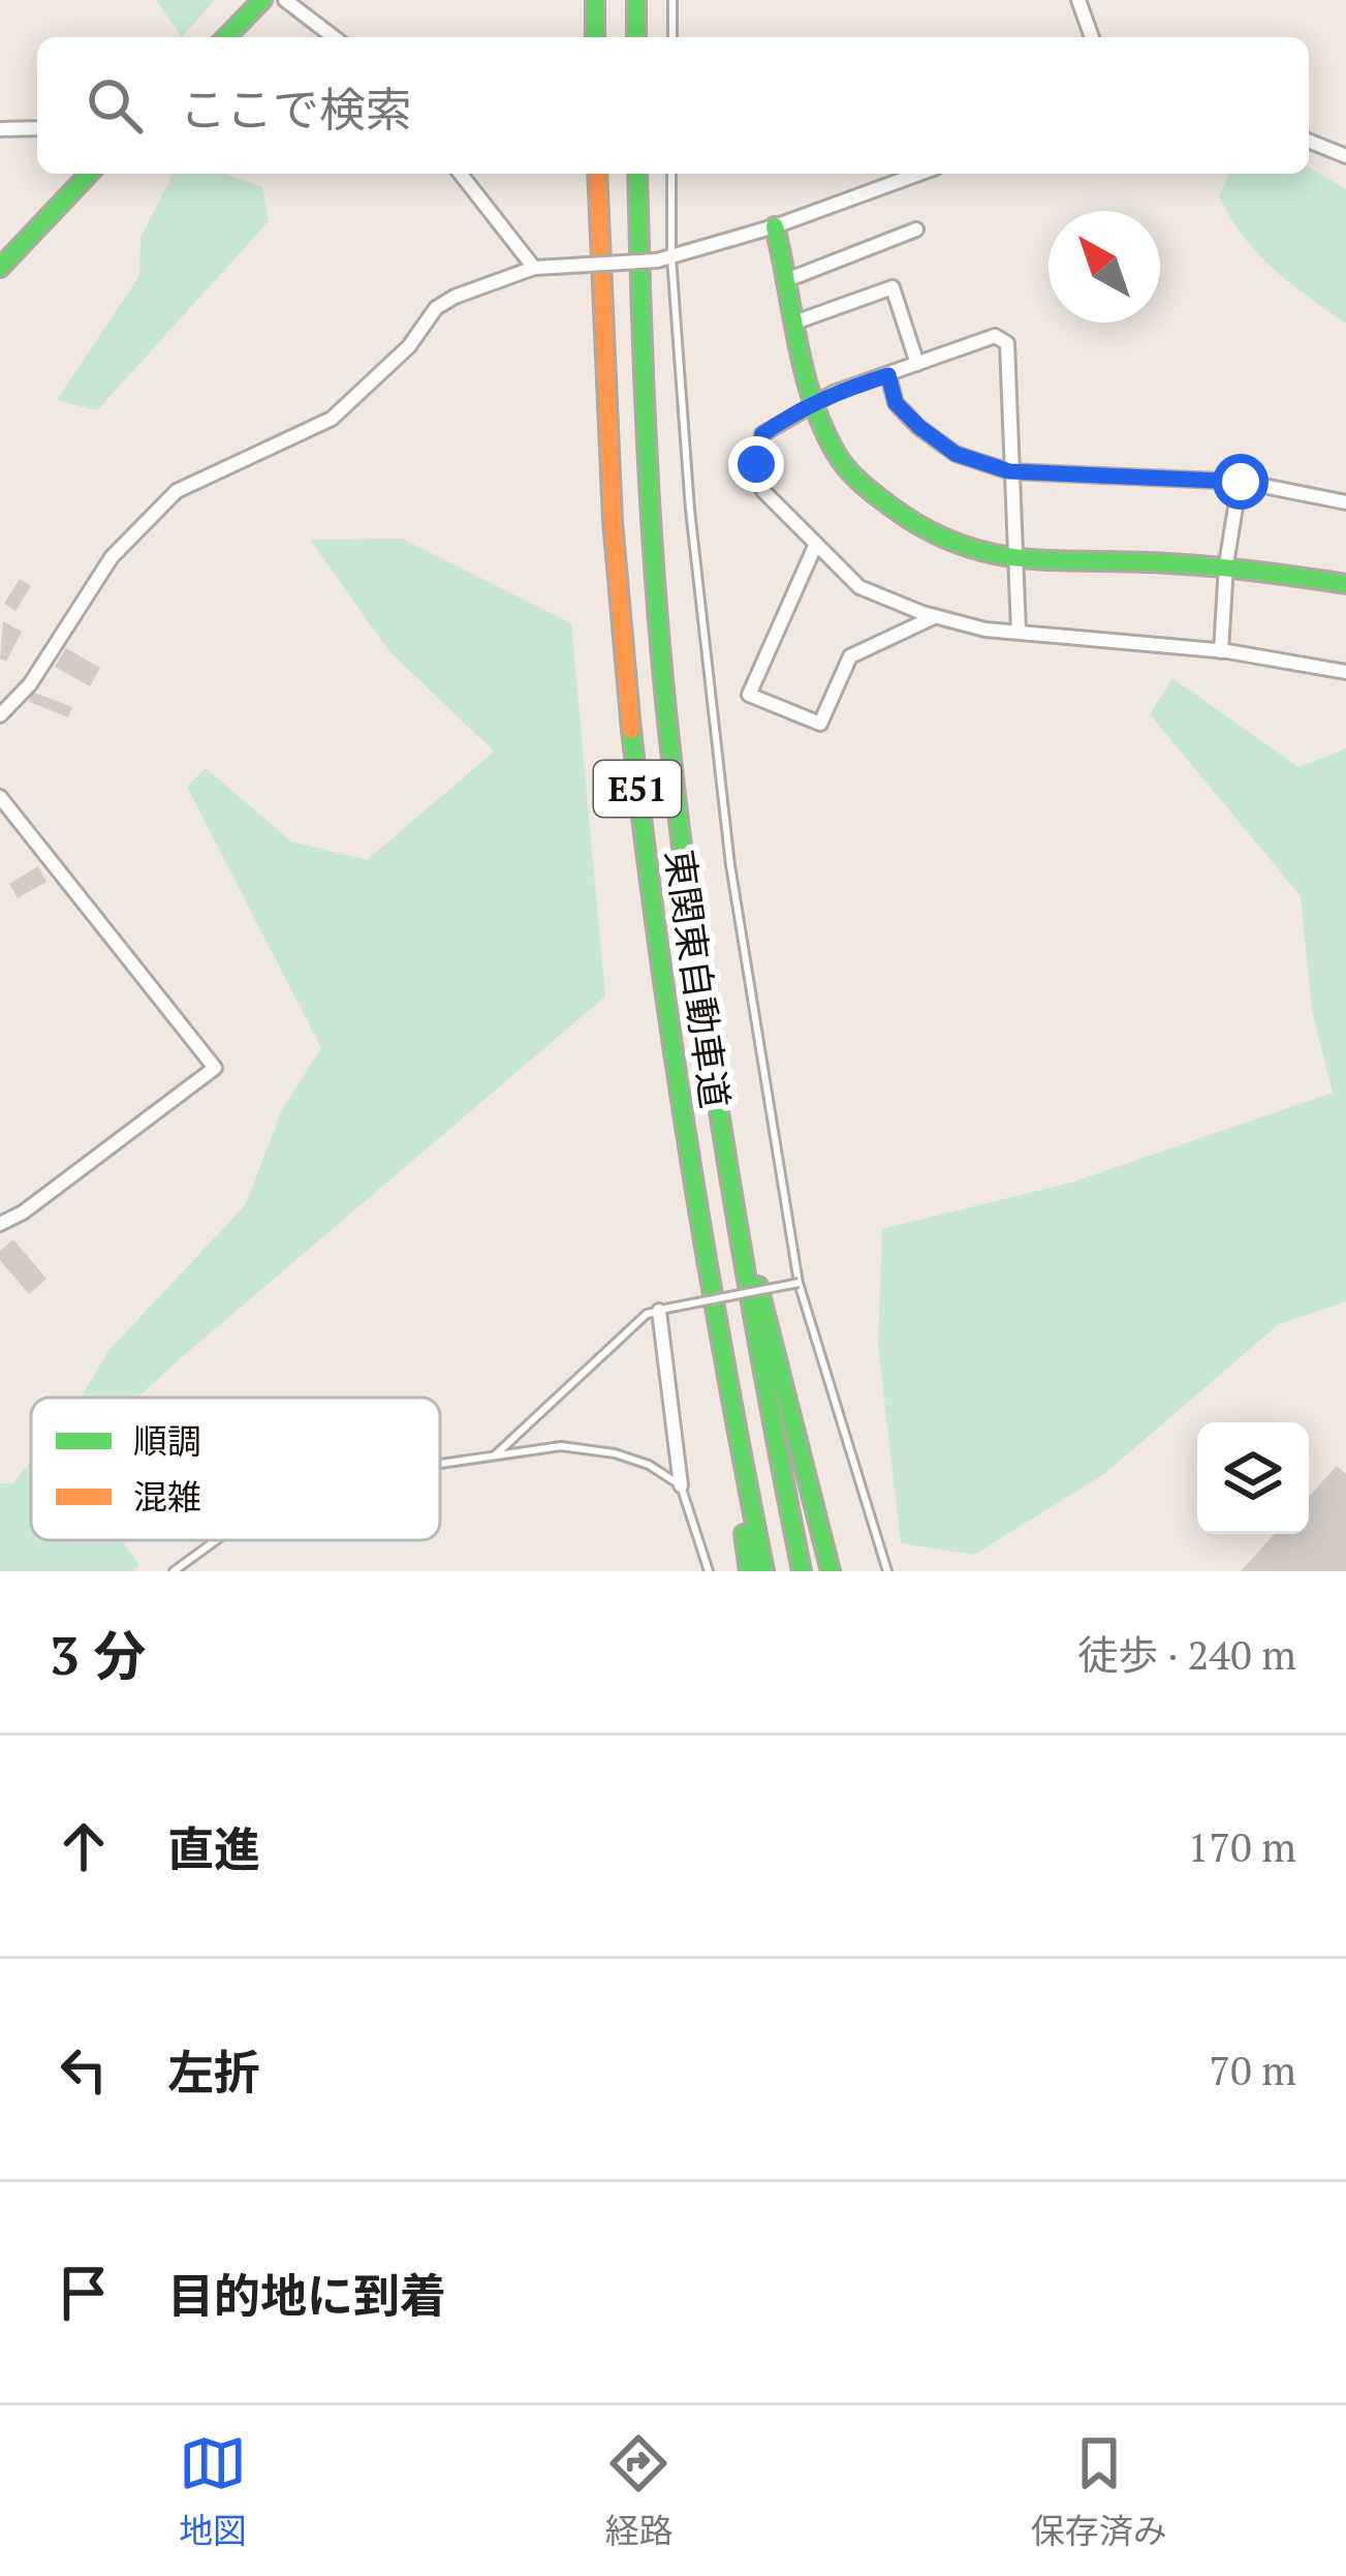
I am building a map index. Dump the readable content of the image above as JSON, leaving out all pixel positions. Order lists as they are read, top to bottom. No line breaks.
{"streets":{"main road":["E51","東関東自動車道"]},"legend":["順調","混雑"],"north":"top left","page":{"search":"ここで検索","heading":["3 分","徒歩 · 240 m"],"list":[["直進","170 m"],["左折","70 m"],"目的地に到着"],"nav":["地図","経路","保存済み"]}}
